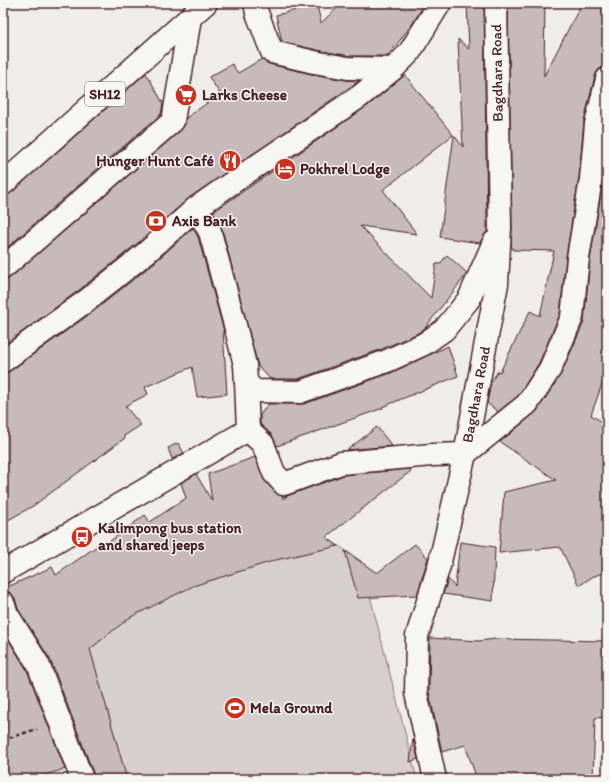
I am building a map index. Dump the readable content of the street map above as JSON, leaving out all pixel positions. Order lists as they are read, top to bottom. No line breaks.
{"streets":{"street":["Bagdhara Road","SH12"]},"places":{"supermarket":["Larks Cheese"],"restaurant":["Hunger Hunt Café"],"hotel":["Pokhrel Lodge"],"bank":["Axis Bank"],"bus stop":["Kalimpong bus station and shared jeeps"],"sports":["Mela Ground"]}}
